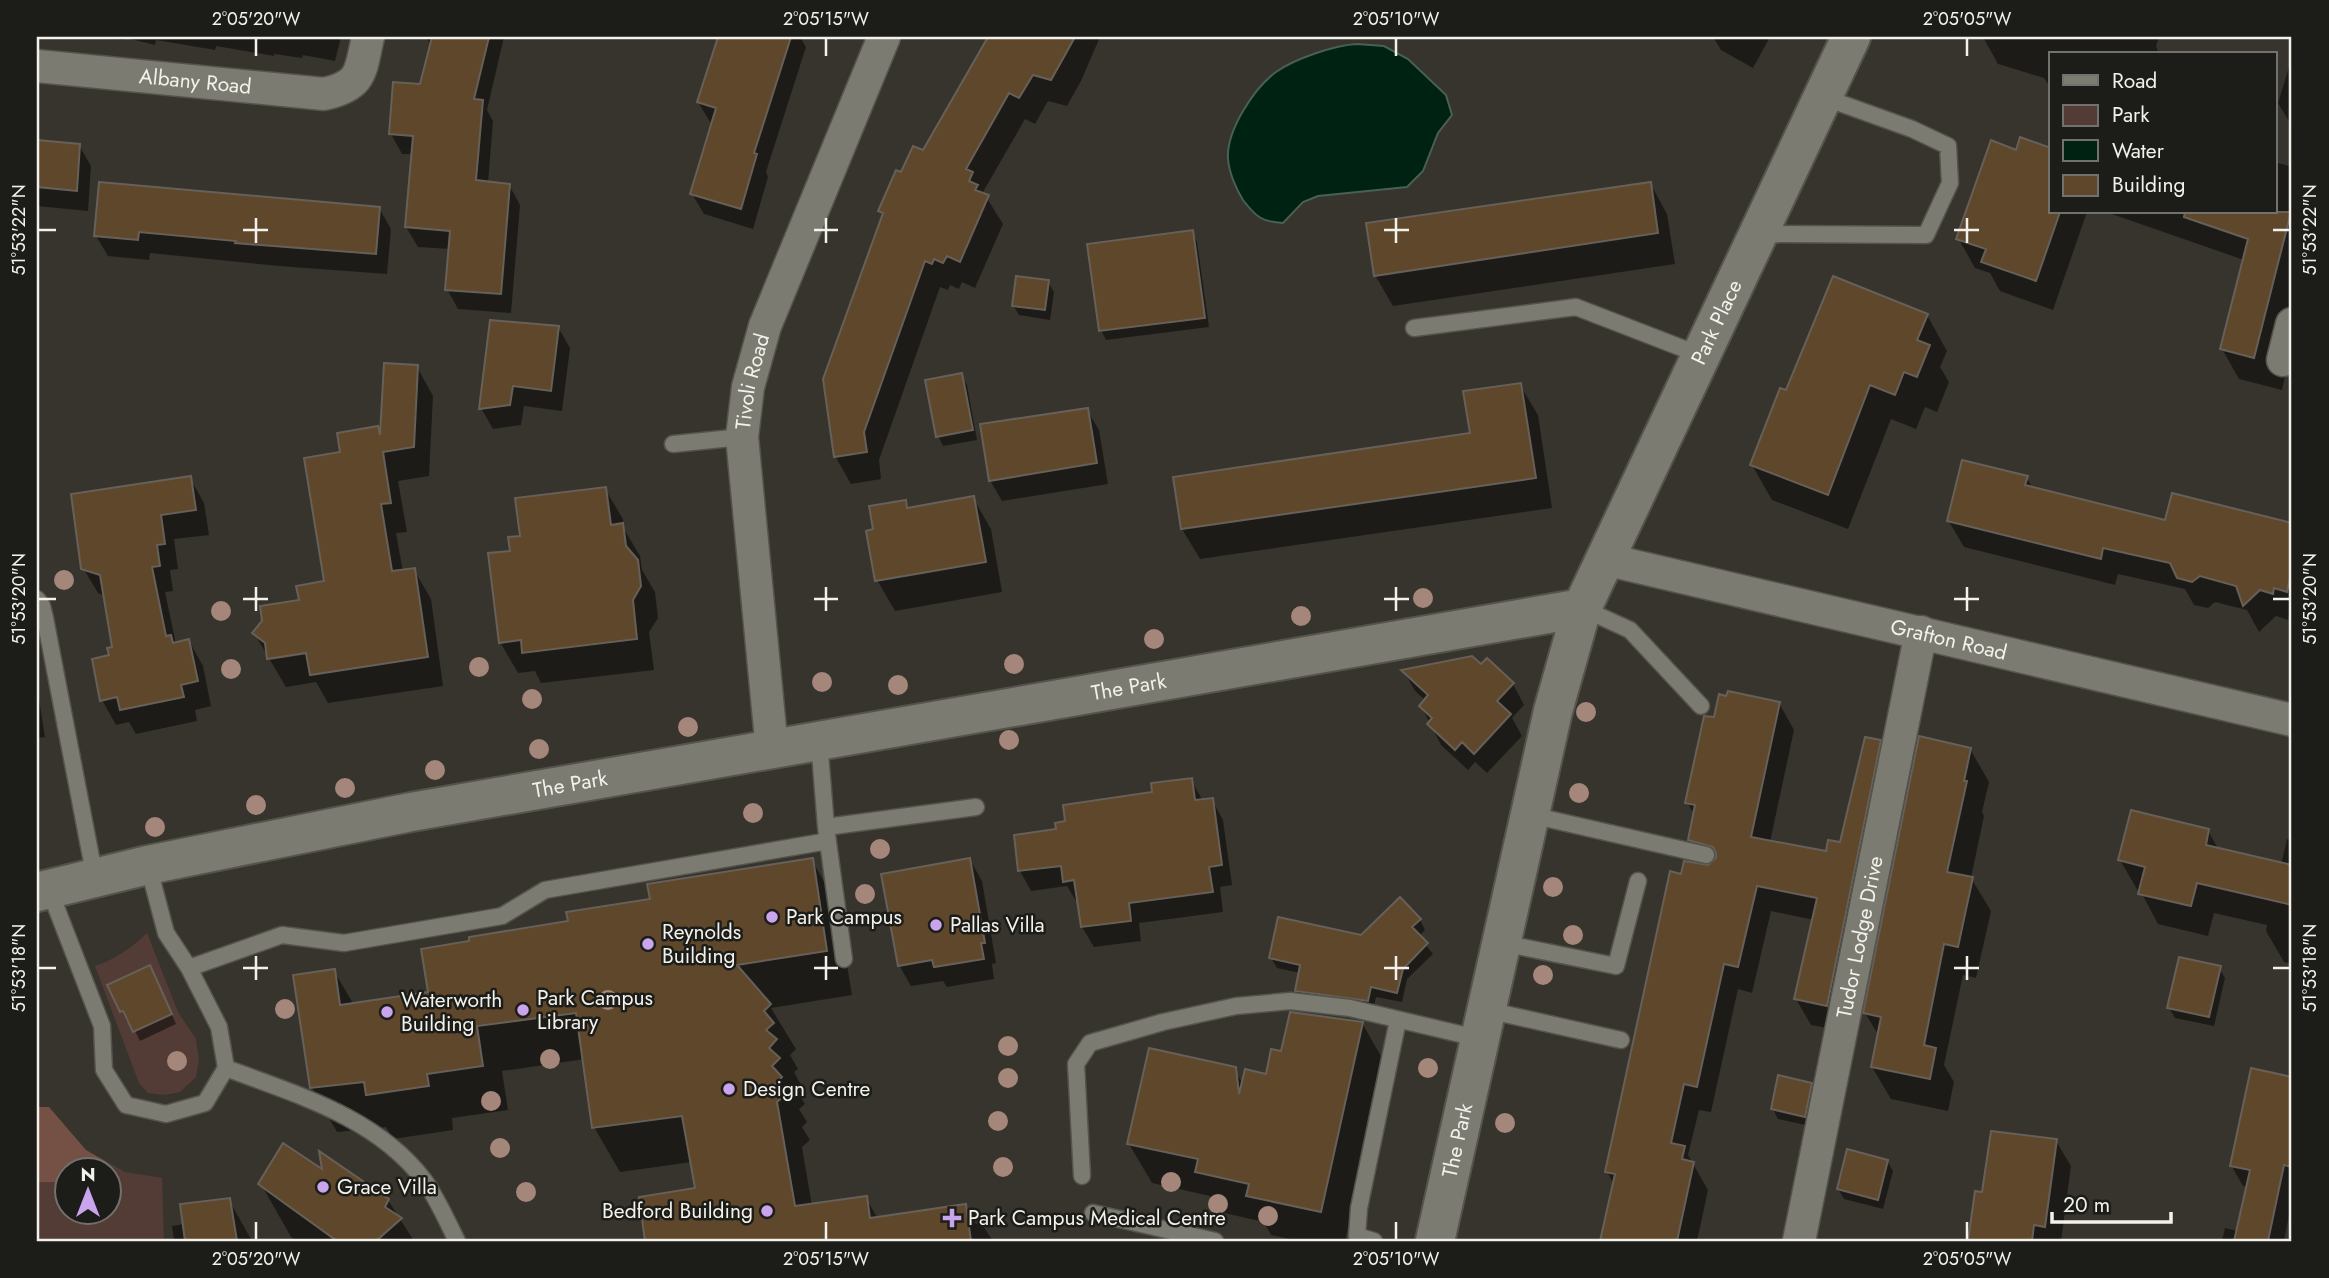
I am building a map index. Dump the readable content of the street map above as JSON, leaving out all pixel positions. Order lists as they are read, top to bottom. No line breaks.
{"streets":{"street":["Albany Road","Park Place","Tivoli Road","Grafton Road","The Park","Tudor Lodge Drive"]},"crossings":[["Park Place","Grafton Road"],["Park Place","The Park"],["Tivoli Road","The Park"],["Grafton Road","Tudor Lodge Drive"]],"places":{"other":["Park Campus","Pallas Villa","Reynolds Building","Park Campus Library","Waterworth Building","Design Centre","Grace Villa","Bedford Building"],"health":["Park Campus Medical Centre"]},"legend":["Road","Park","Water","Building"],"scale_bar":"20 m","north":"top","coordinates":["2°05'20\"W","2°05'15\"W","2°05'10\"W","2°05'05\"W","51°53'22\"N","51°53'20\"N","51°53'18\"N"]}
